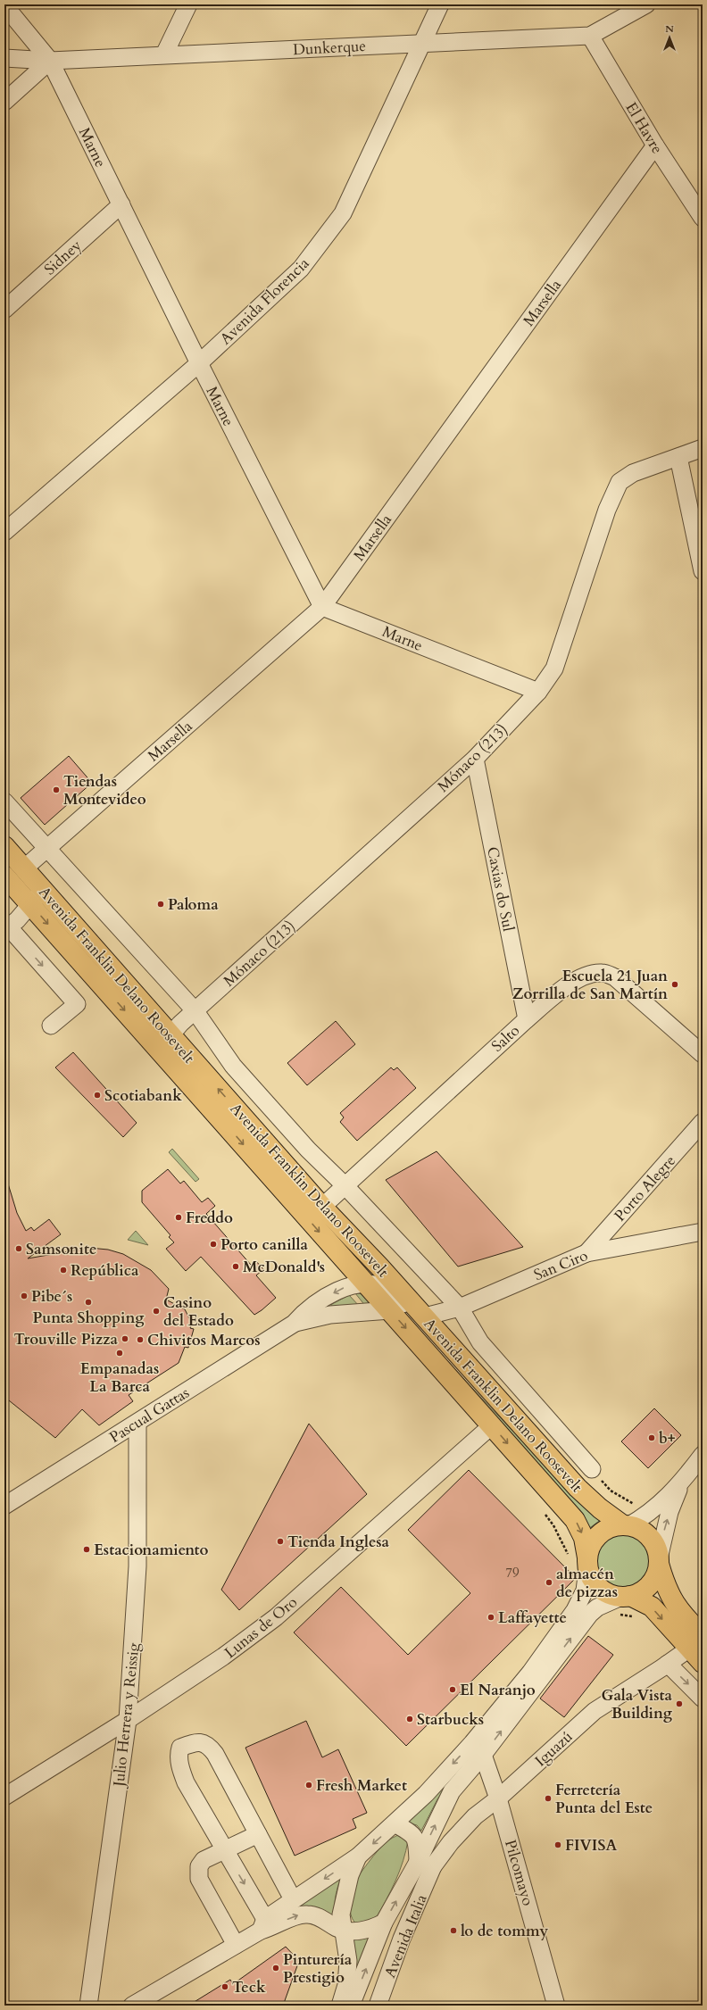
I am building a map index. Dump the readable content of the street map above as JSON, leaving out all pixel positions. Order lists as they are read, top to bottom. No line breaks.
{"streets":{"main road":["Avenida Franklin Delano Roosevelt"],"street":["Dunkerque","El Havre","Marne","Sidney","Avenida Florencia","Marsella","Mónaco (213)","Caxias do Sul","Salto","Porto Alegre","San Ciro","Pascual Gattas","Lunas de Oro","Julio Herrera y Reissig","Iguazú","Pilcomayo","Avenida Italia"]},"crossings":[["Dunkerque","El Havre"],["Dunkerque","Marne"],["Dunkerque","Avenida Florencia"],["El Havre","Marsella"],["Marne","Sidney"],["Marne","Avenida Florencia"],["Marne","Marsella"],["Marne","Mónaco (213)"],["Marsella","Avenida Franklin Delano Roosevelt"],["Mónaco (213)","Caxias do Sul"],["Mónaco (213)","Avenida Franklin Delano Roosevelt"],["Caxias do Sul","Salto"],["Avenida Franklin Delano Roosevelt","Salto"],["Avenida Franklin Delano Roosevelt","San Ciro"],["Avenida Franklin Delano Roosevelt","Pascual Gattas"],["Avenida Franklin Delano Roosevelt","Lunas de Oro"],["Porto Alegre","San Ciro"],["Pascual Gattas","Julio Herrera y Reissig"],["Lunas de Oro","Julio Herrera y Reissig"],["Iguazú","Pilcomayo"],["Iguazú","Avenida Italia"]],"places":["Tiendas Montevideo","Paloma","Escuela 21 Juan Zorrilla de San Martín","Scotiabank","Freddo","Porto canilla","Samsonite","McDonald's","República","Pibe´s","Punta Shopping","Casino del Estado","Trouville Pizza","Chivitos Marcos","Empanadas La Barca","b+","Tienda Inglesa","Estacionamiento","almacén de pizzas","Laffayette","El Naranjo","Gala Vista Building","Starbucks","Fresh Market","Ferretería Punta del Este","FIVISA","lo de tommy","Pinturería Prestigio","Teck"],"house_numbers":["79"],"north":"top"}
